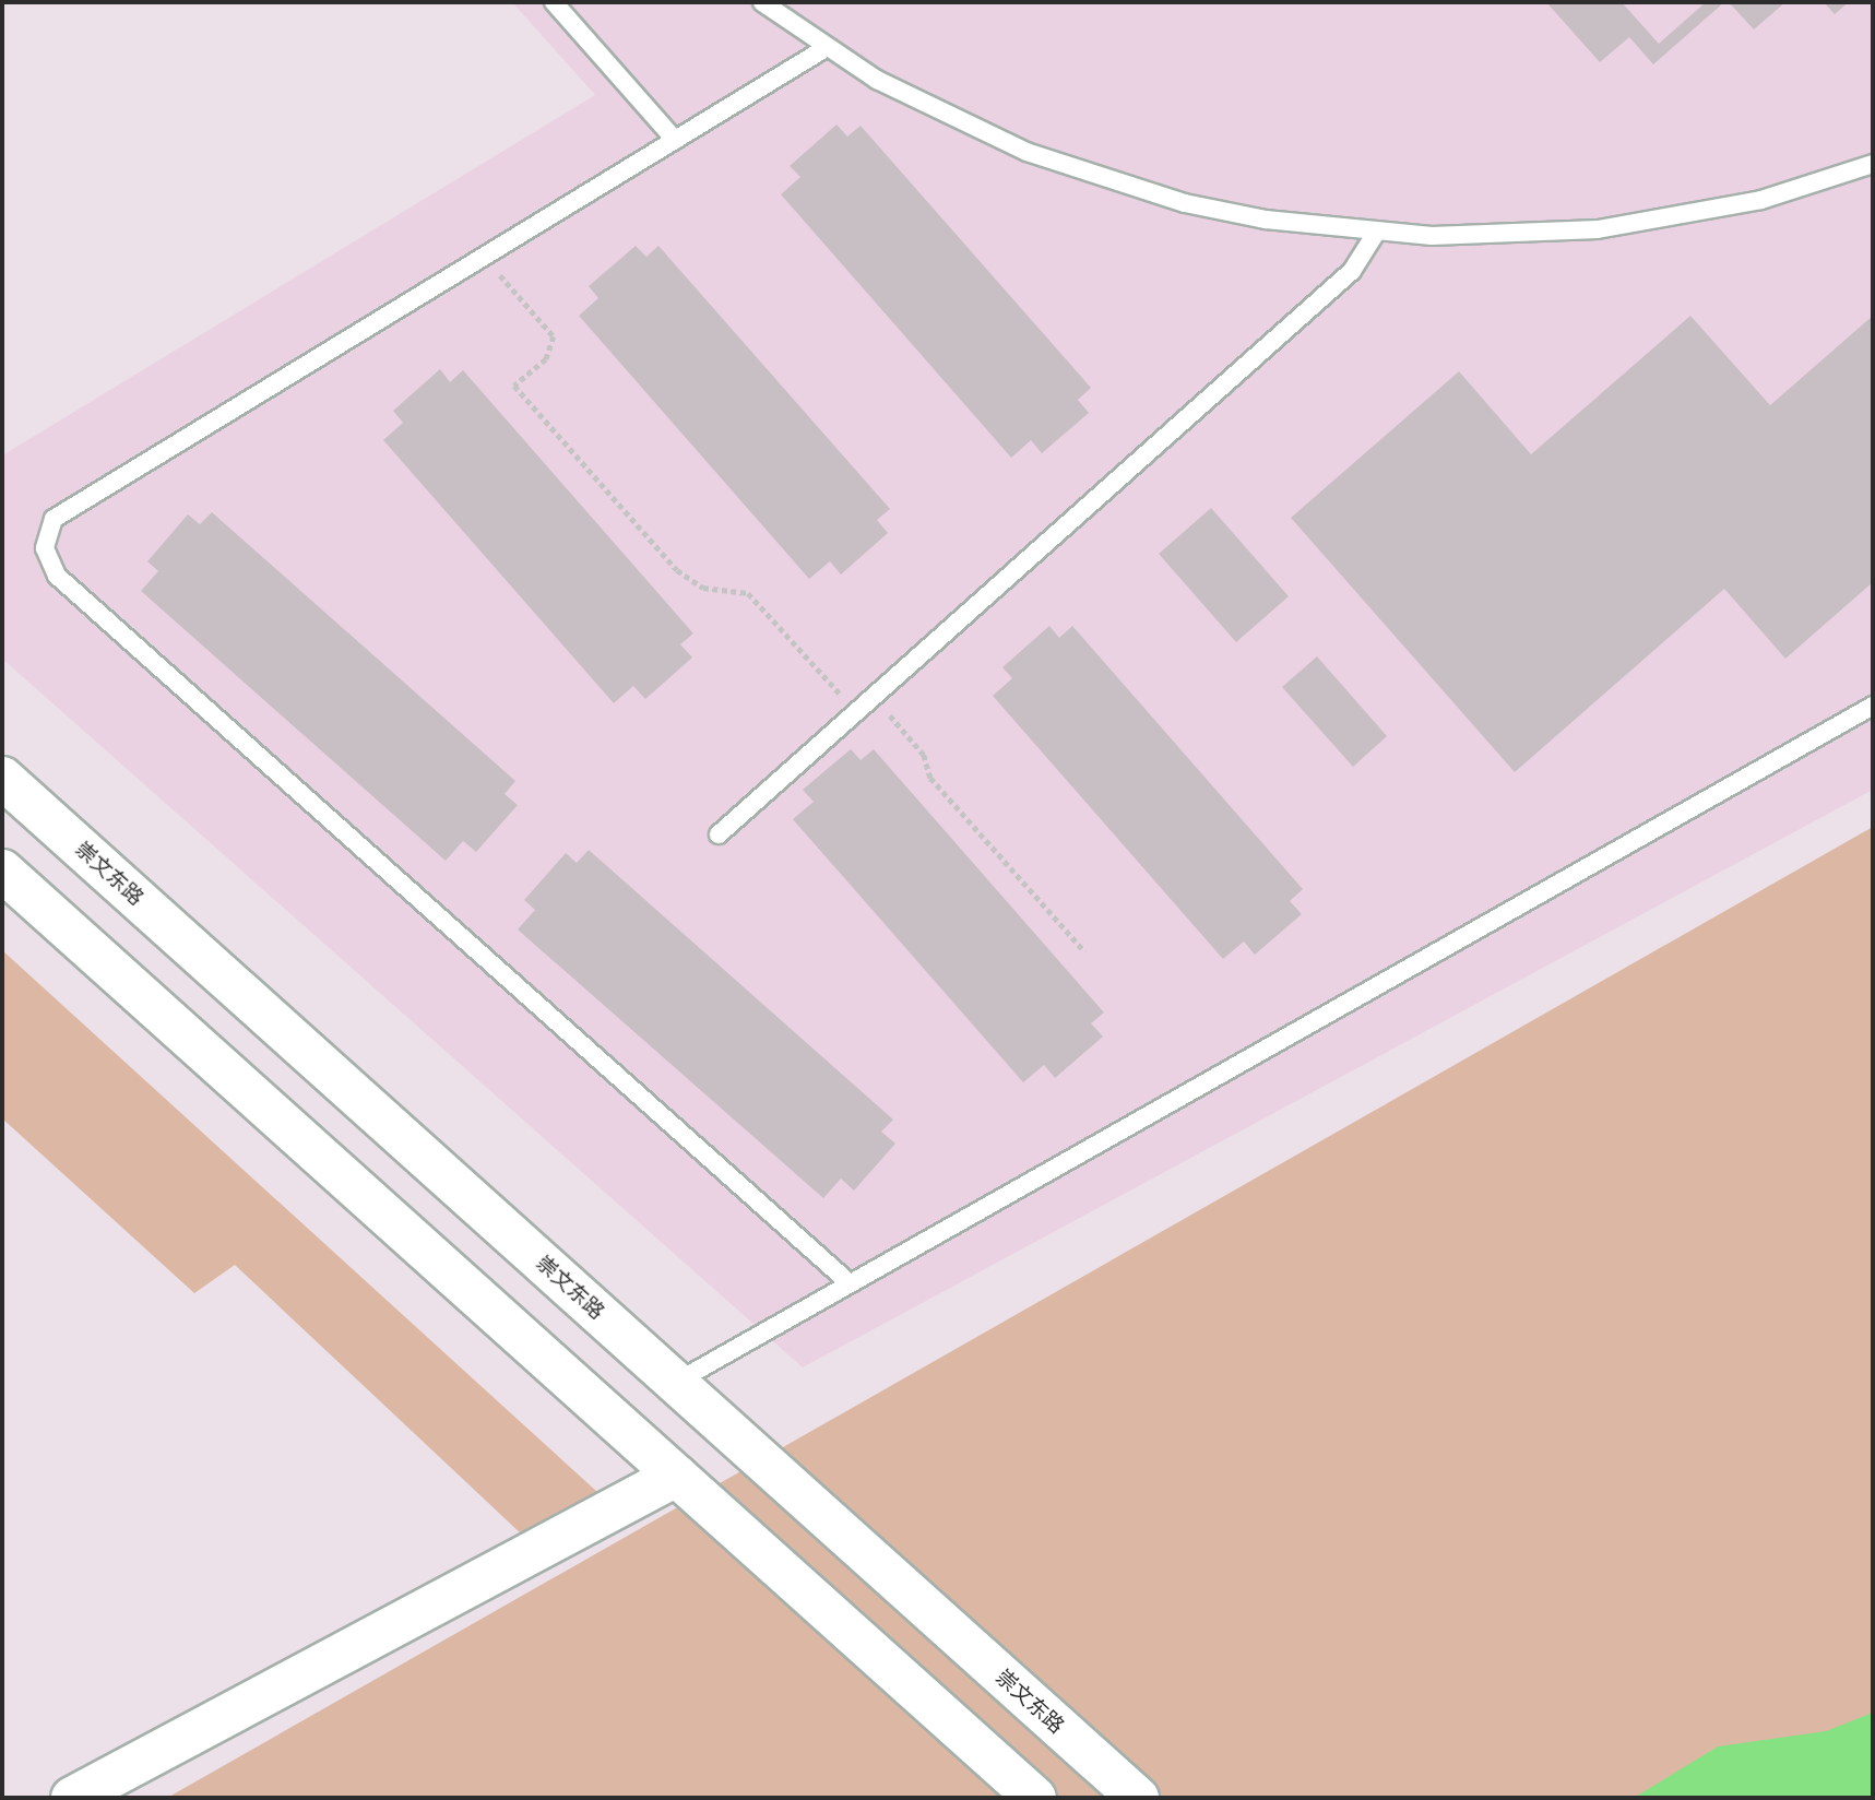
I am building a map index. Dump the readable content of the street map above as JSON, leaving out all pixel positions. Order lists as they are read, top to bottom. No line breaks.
{"streets":{"main road":["崇文东路"]}}
